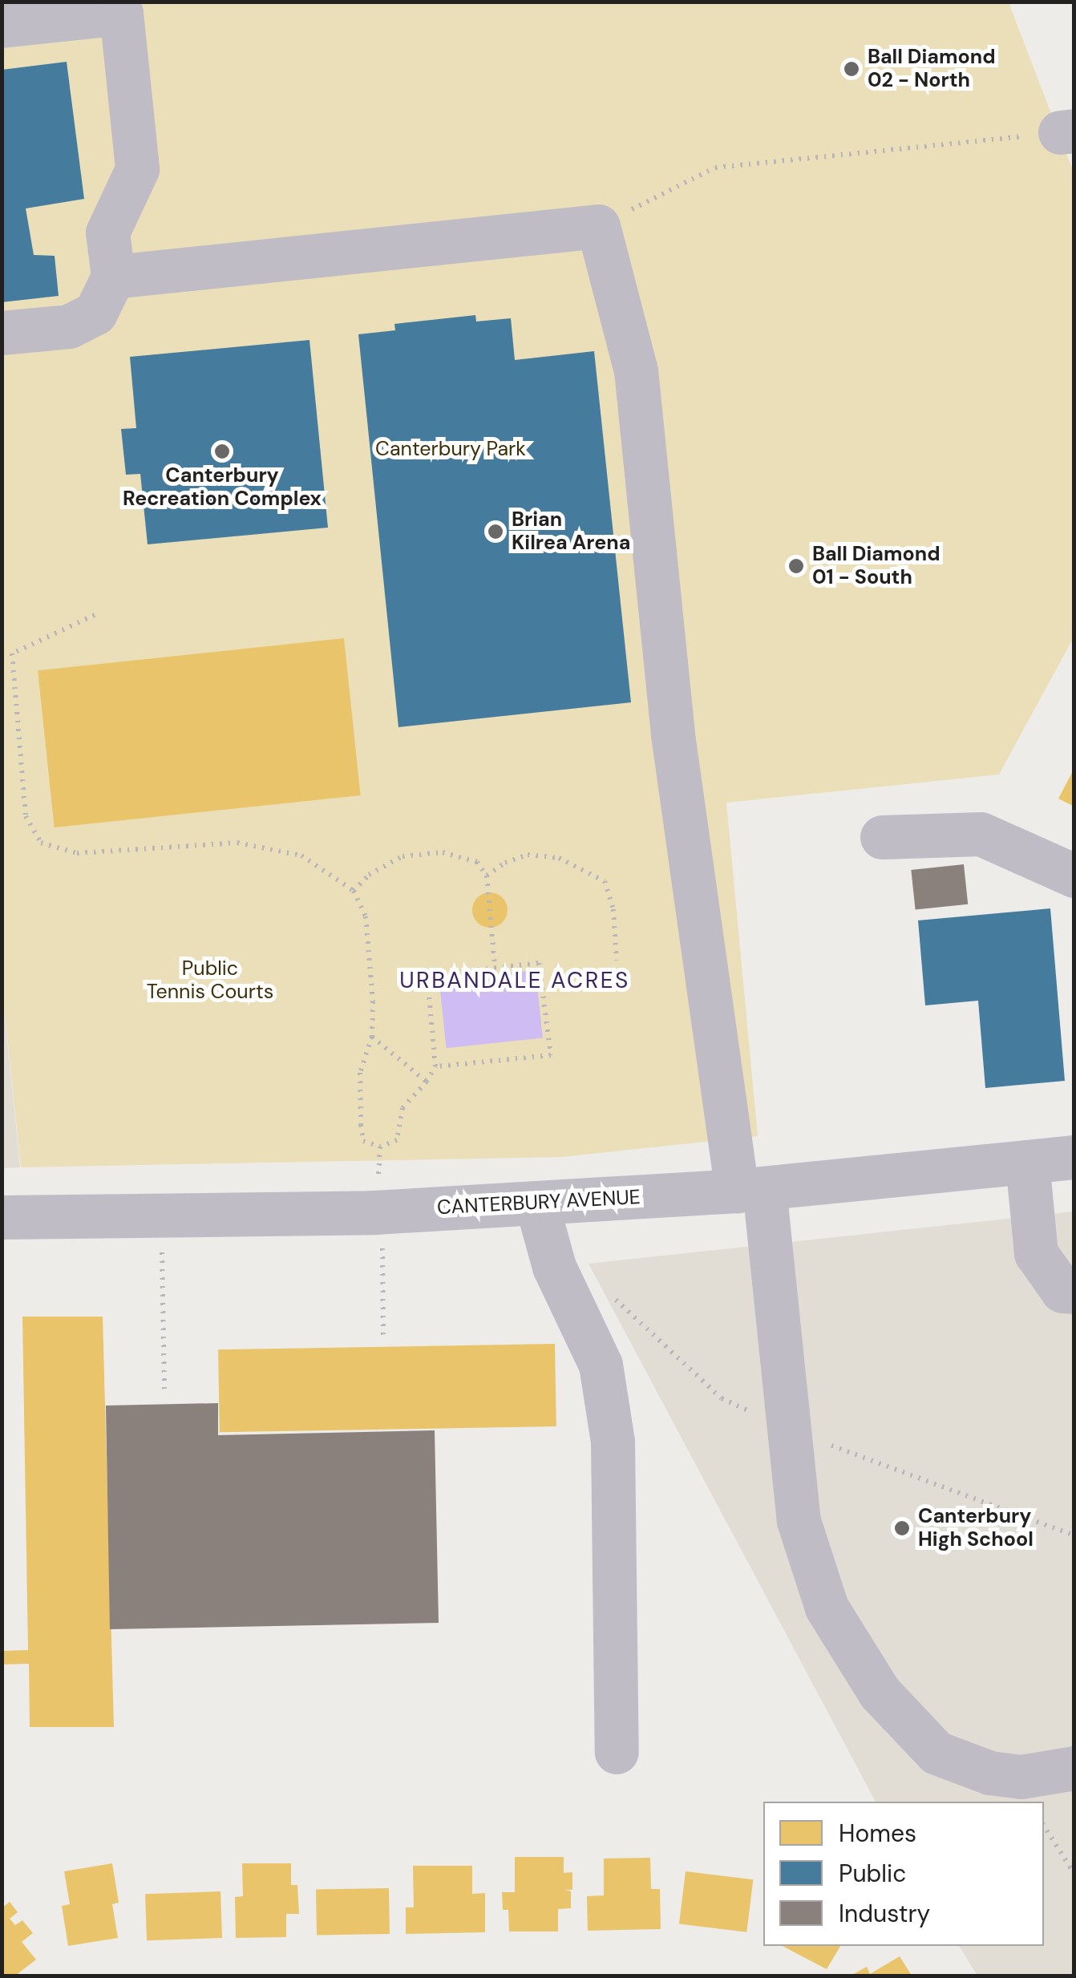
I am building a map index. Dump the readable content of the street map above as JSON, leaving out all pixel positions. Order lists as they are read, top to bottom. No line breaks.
{"streets":{"street":["CANTERBURY AVENUE"]},"districts":["URBANDALE ACRES"],"parks":["Canterbury Park","Public Tennis Courts"],"places":["Ball Diamond 02 - North","Canterbury Recreation Complex","Brian Kilrea Arena","Ball Diamond 01 - South","Canterbury High School"],"legend":["Homes","Public","Industry"]}
